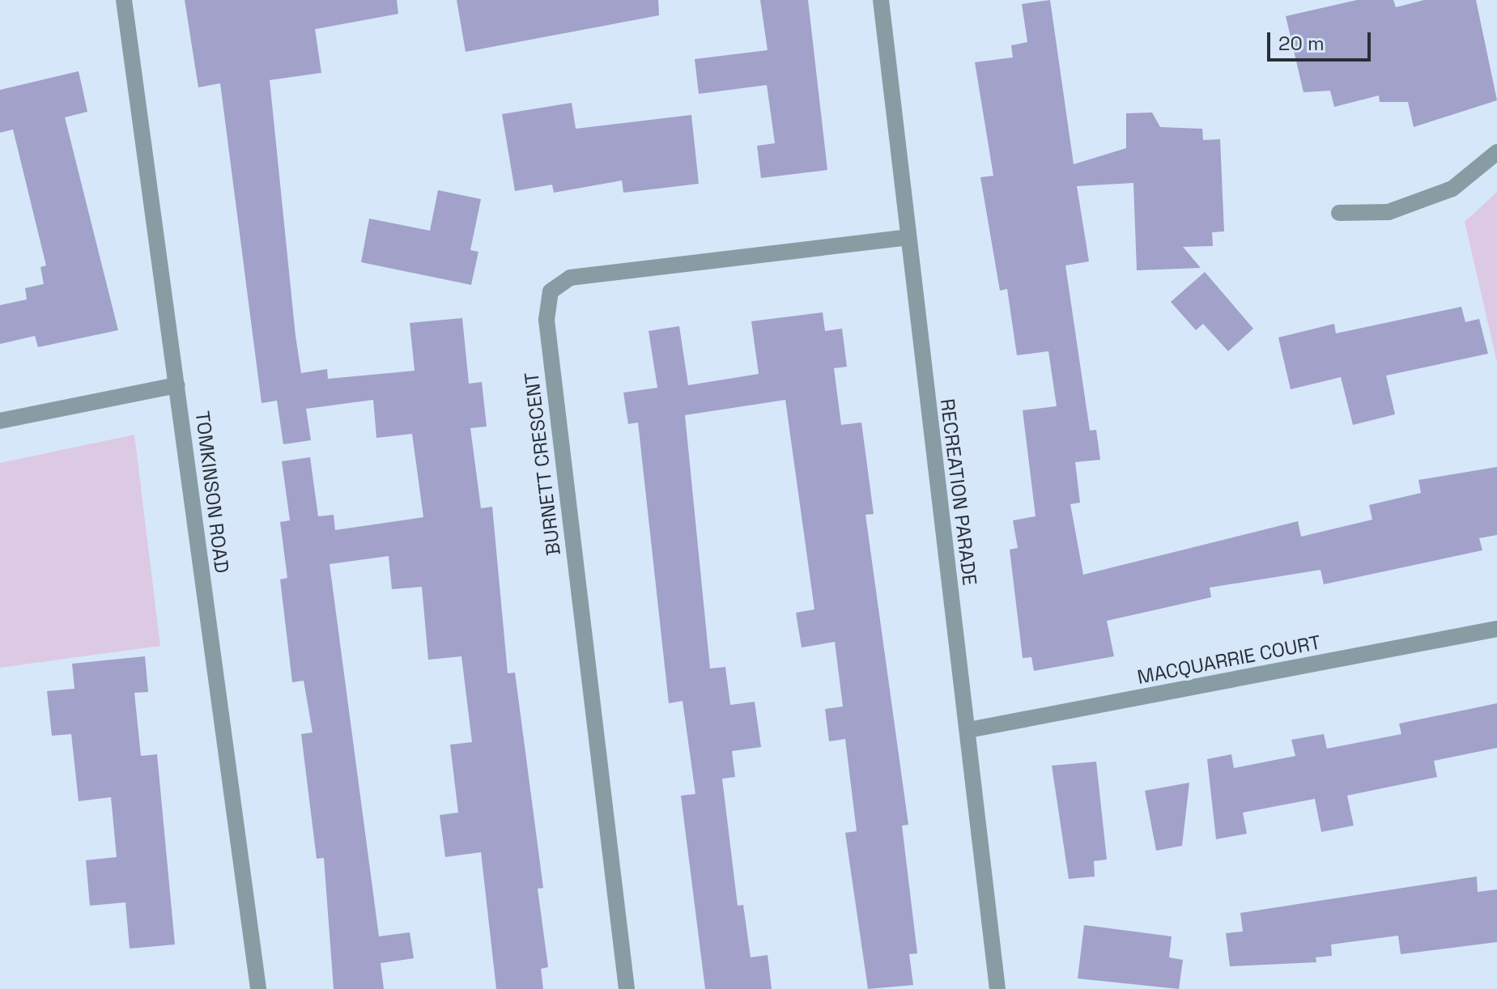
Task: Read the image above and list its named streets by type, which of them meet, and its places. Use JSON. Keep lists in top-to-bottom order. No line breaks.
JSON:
{"streets":{"street":["BURNETT CRESCENT","TOMKINSON ROAD","RECREATION PARADE","MACQUARRIE COURT"]},"crossings":[["BURNETT CRESCENT","RECREATION PARADE"],["RECREATION PARADE","MACQUARRIE COURT"]],"scale_bar":"20 m"}
